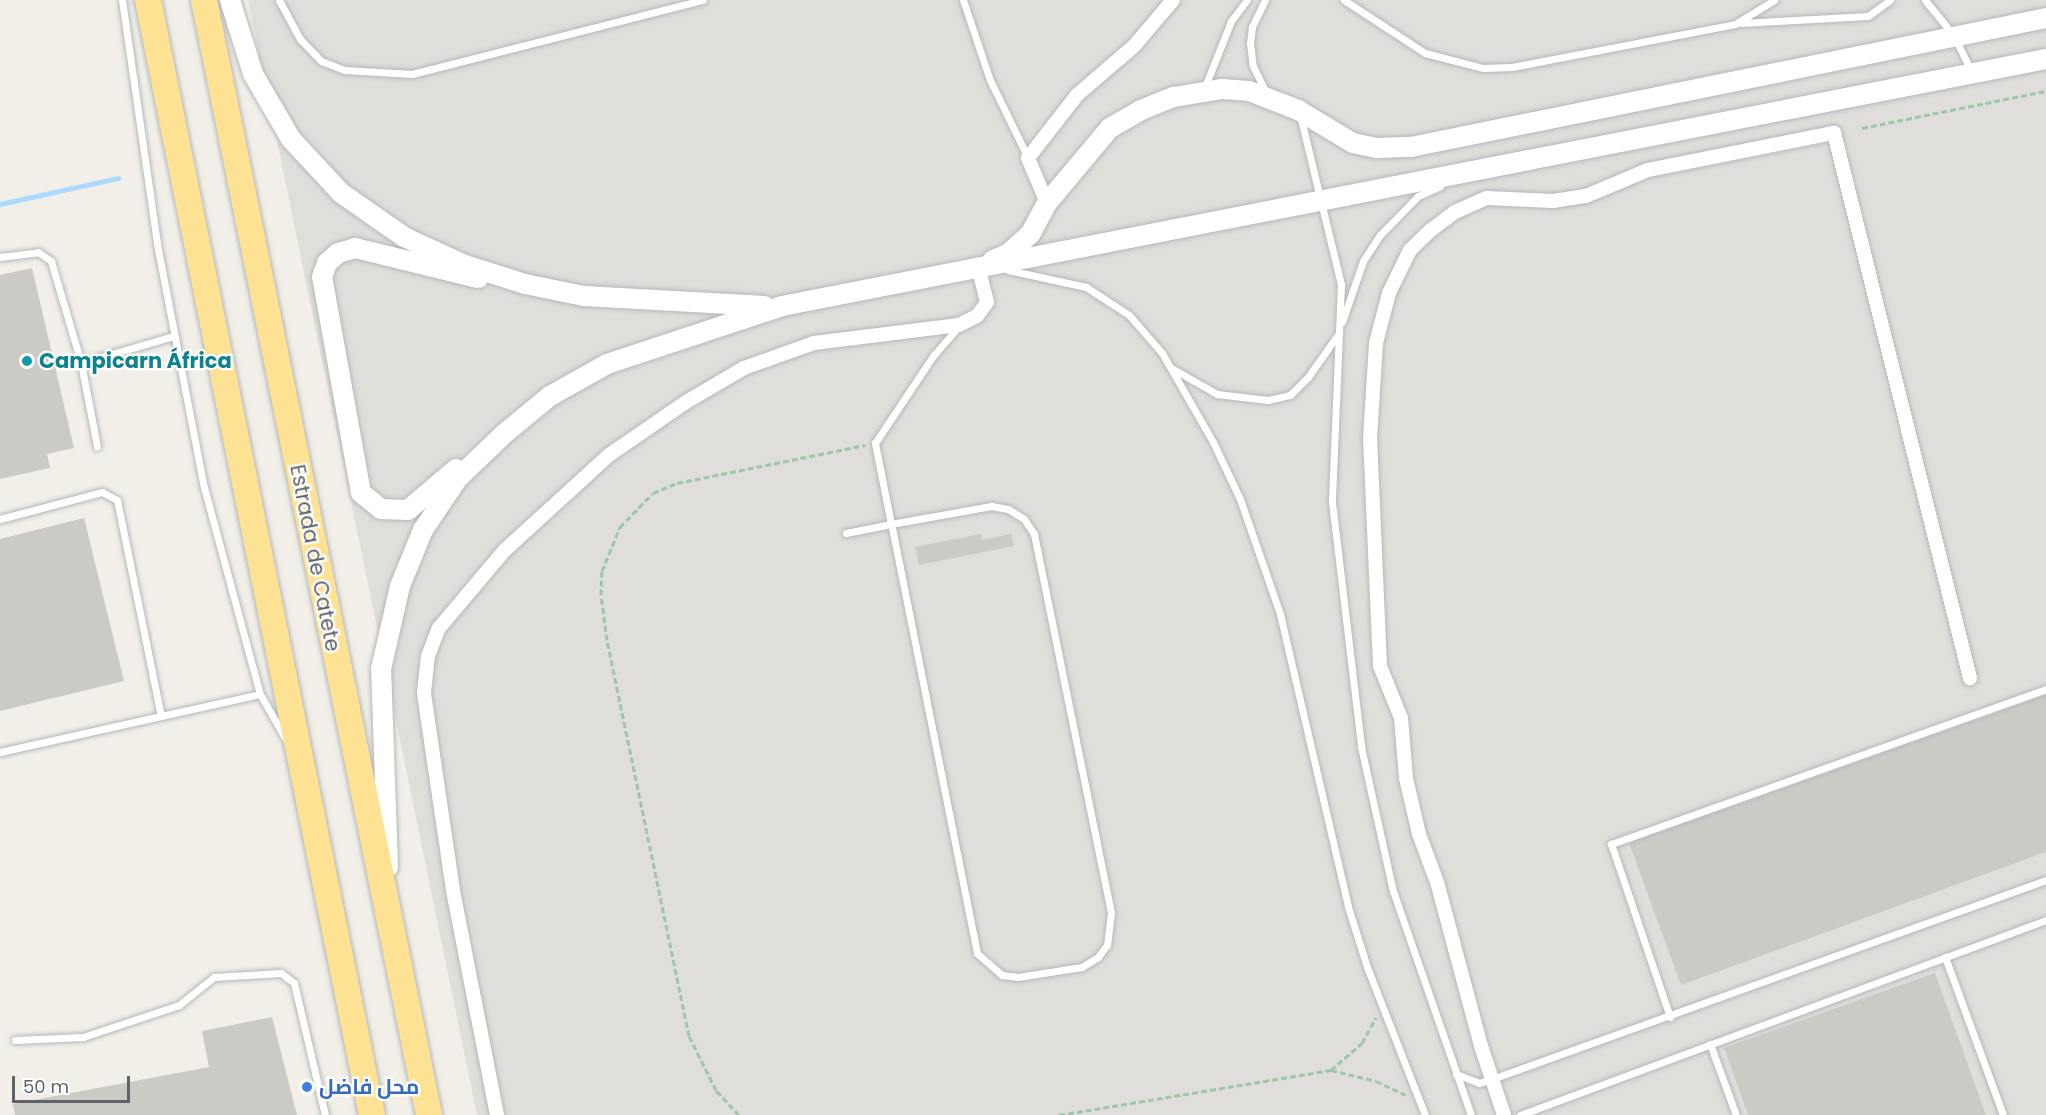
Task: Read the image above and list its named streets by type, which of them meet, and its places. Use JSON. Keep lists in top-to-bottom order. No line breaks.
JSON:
{"streets":{"highway":["Estrada de Catete"]},"places":["Campicarn África","محل فاضل"],"scale_bar":"50 m"}
